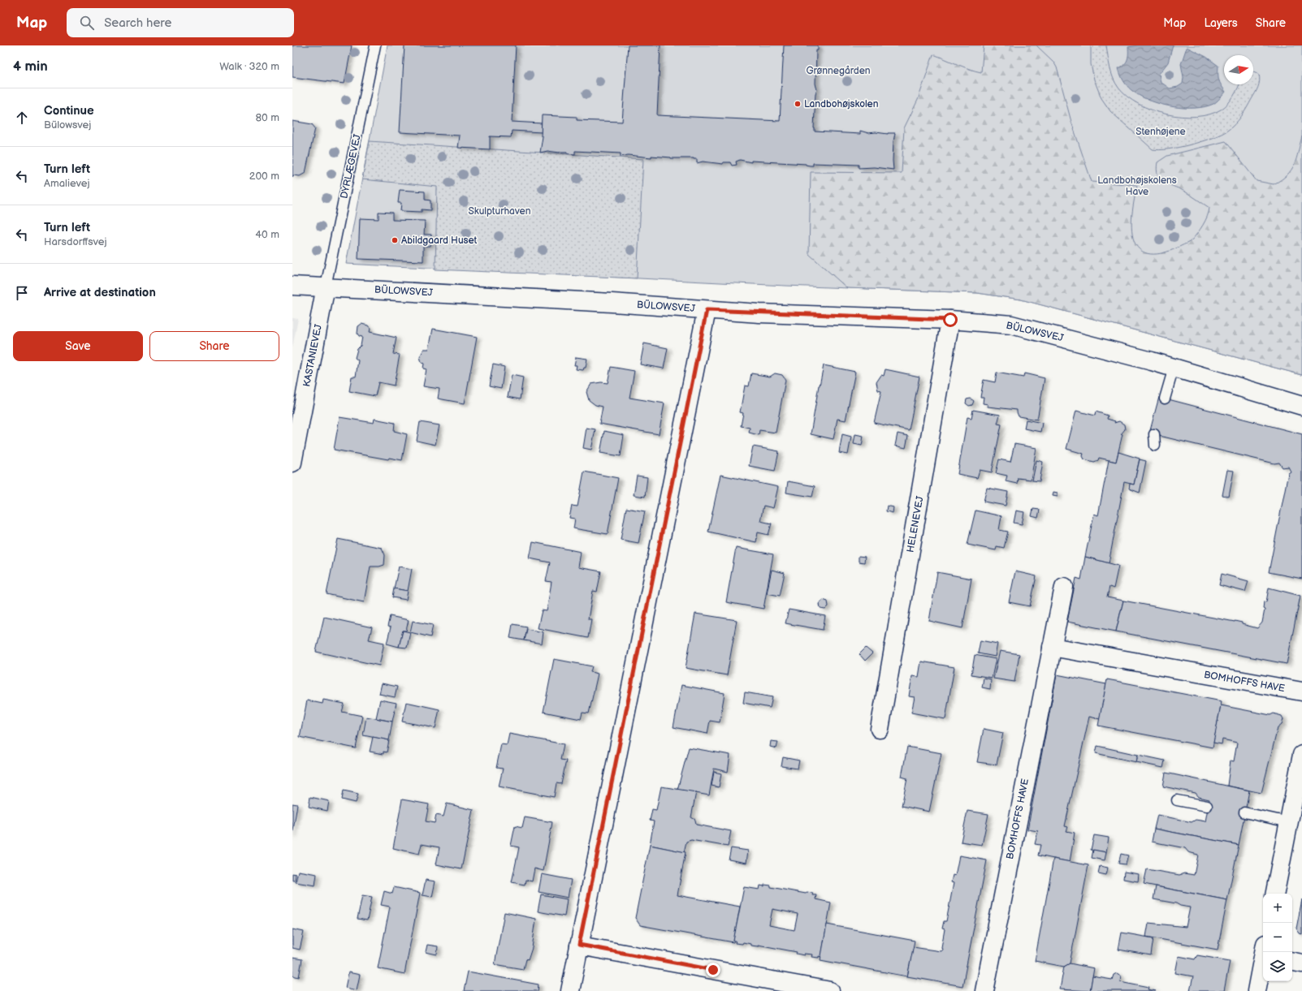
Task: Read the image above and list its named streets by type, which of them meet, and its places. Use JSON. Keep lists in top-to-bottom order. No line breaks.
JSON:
{"streets":{"street":["BÜLOWSVEJ","KASTANIEVEJ","HELENEVEJ","BOMHOFFS HAVE"],"lane":["DYRLÆGEVEJ"]},"crossings":[["DYRLÆGEVEJ","BÜLOWSVEJ"],["DYRLÆGEVEJ","KASTANIEVEJ"],["BÜLOWSVEJ","KASTANIEVEJ"],["BÜLOWSVEJ","HELENEVEJ"]],"parks":["Grønnegården","Stenhøjene","Landbohøjskolens Have","Skulpturhaven"],"places":["Landbohøjskolen","Abildgaard Huset"],"north":"right","page":{"header":"Map","search":"Search here","nav":["Map","Layers","Share"],"heading":["4 min","Walk · 320 m"],"list":[["Continue","Bülowsvej","80 m"],["Turn left","Amalievej","200 m"],["Turn left","Harsdorffsvej","40 m"],"Arrive at destination"],"buttons":["Save","Share"],"map_buttons":["+","−"]}}
